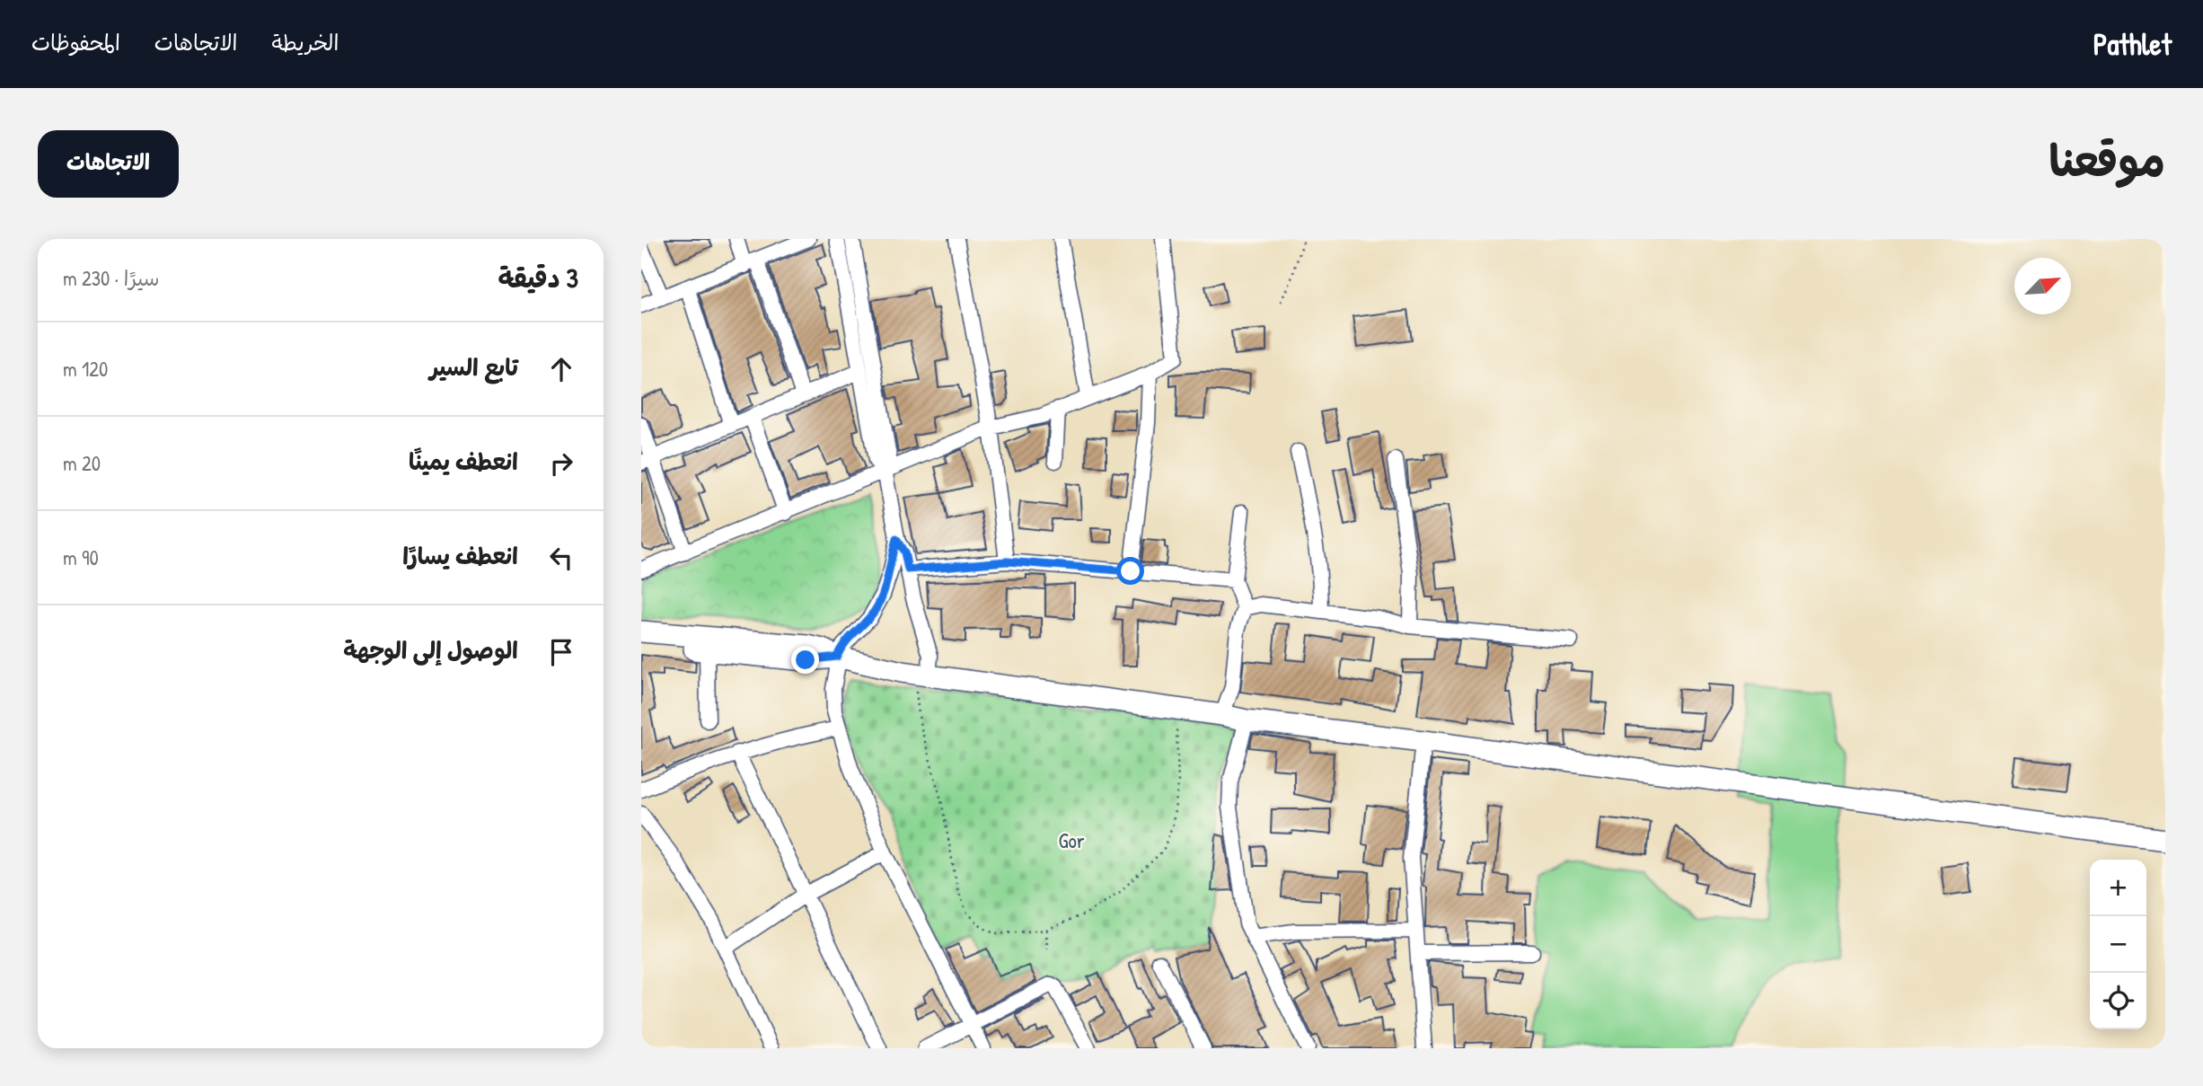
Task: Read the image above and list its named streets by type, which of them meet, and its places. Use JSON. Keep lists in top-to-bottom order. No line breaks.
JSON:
{"parks":["Gor"],"north":"top right","page":{"header":"Pathlet","nav":["الخريطة","الاتجاهات","المحفوظات"],"title":"موقعنا","buttons":"الاتجاهات","heading":["3 دقيقة","سيرًا · 230 m"],"list":[["تابع السير","120 m"],["انعطف يمينًا","20 m"],["انعطف يسارًا","90 m"],"الوصول إلى الوجهة"],"map_buttons":["+","−"]}}
